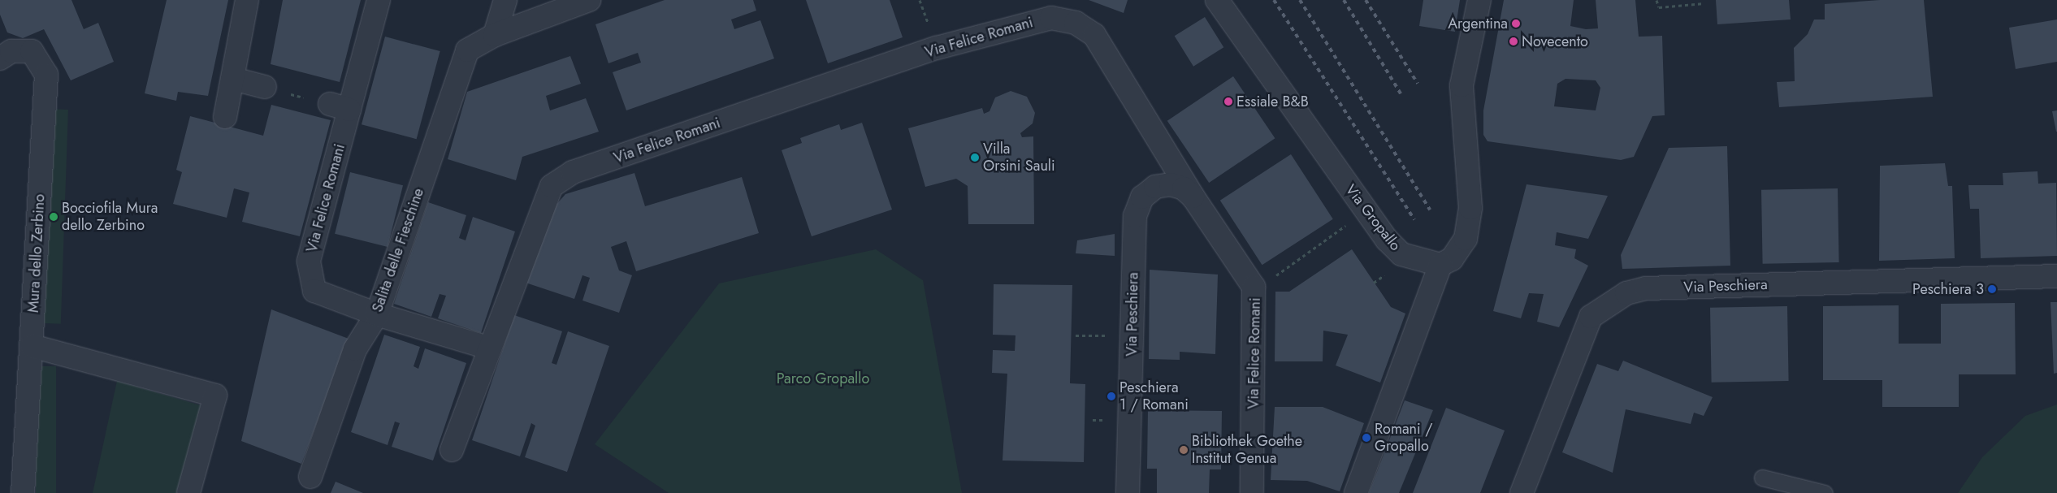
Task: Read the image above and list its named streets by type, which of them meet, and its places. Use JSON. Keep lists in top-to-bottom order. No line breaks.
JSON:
{"streets":{"street":["Via Felice Romani","Via Gropallo","Salita delle Fieschine","Mura dello Zerbino","Via Peschiera"]},"crossings":[["Via Felice Romani","Salita delle Fieschine"],["Via Felice Romani","Via Peschiera"]],"parks":["Parco Gropallo"],"places":["Argentina","Novecento","Essiale B&B","Villa Orsini Sauli","Bocciofila Mura dello Zerbino","Peschiera 3","Peschiera 1 / Romani","Romani / Gropallo","Bibliothek Goethe Institut Genua"]}
